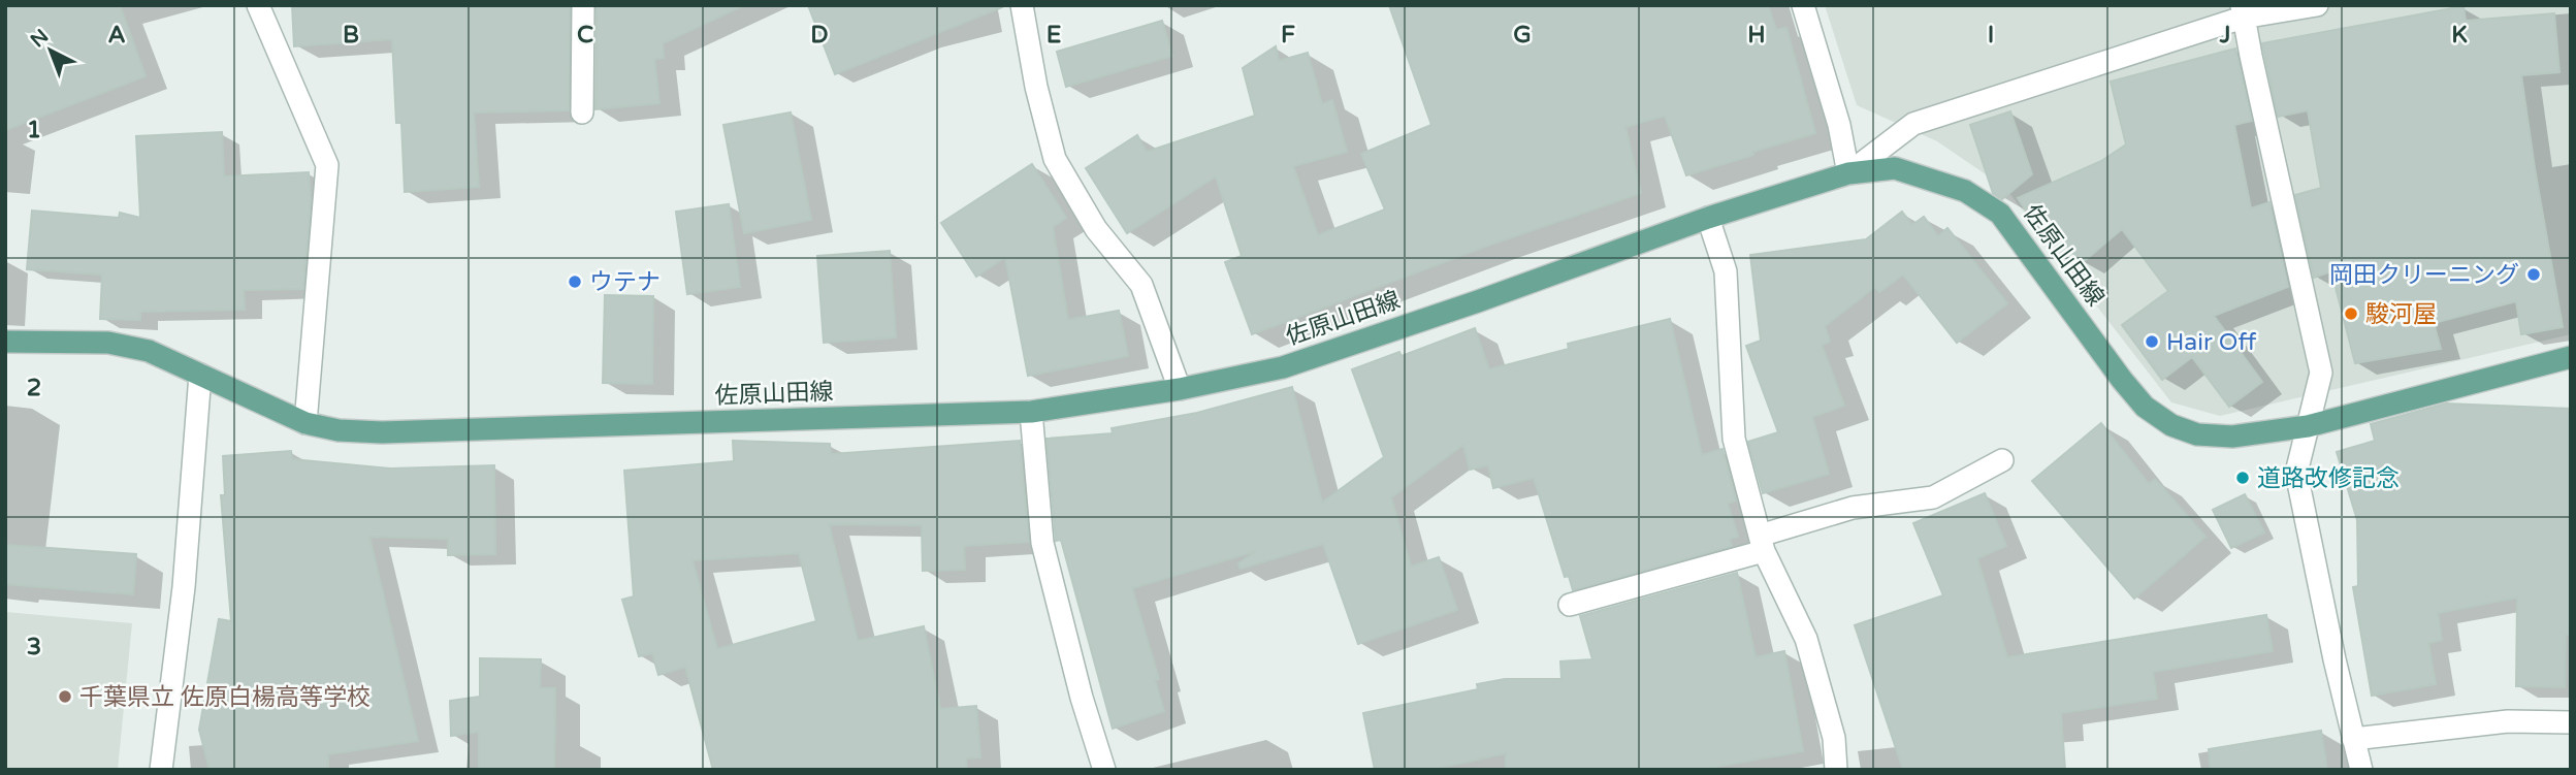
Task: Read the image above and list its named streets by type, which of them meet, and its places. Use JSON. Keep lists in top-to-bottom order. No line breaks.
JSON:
{"streets":{"main road":["佐原山田線"]},"places":["岡田クリーニング","ウテナ","駿河屋","Hair Off","道路改修記念","千葉県立 佐原白楊高等学校"],"north":"top left","grid":{"columns":["A","B","C","D","E","F","G","H","I","J","K"],"rows":["1","2","3"]}}
